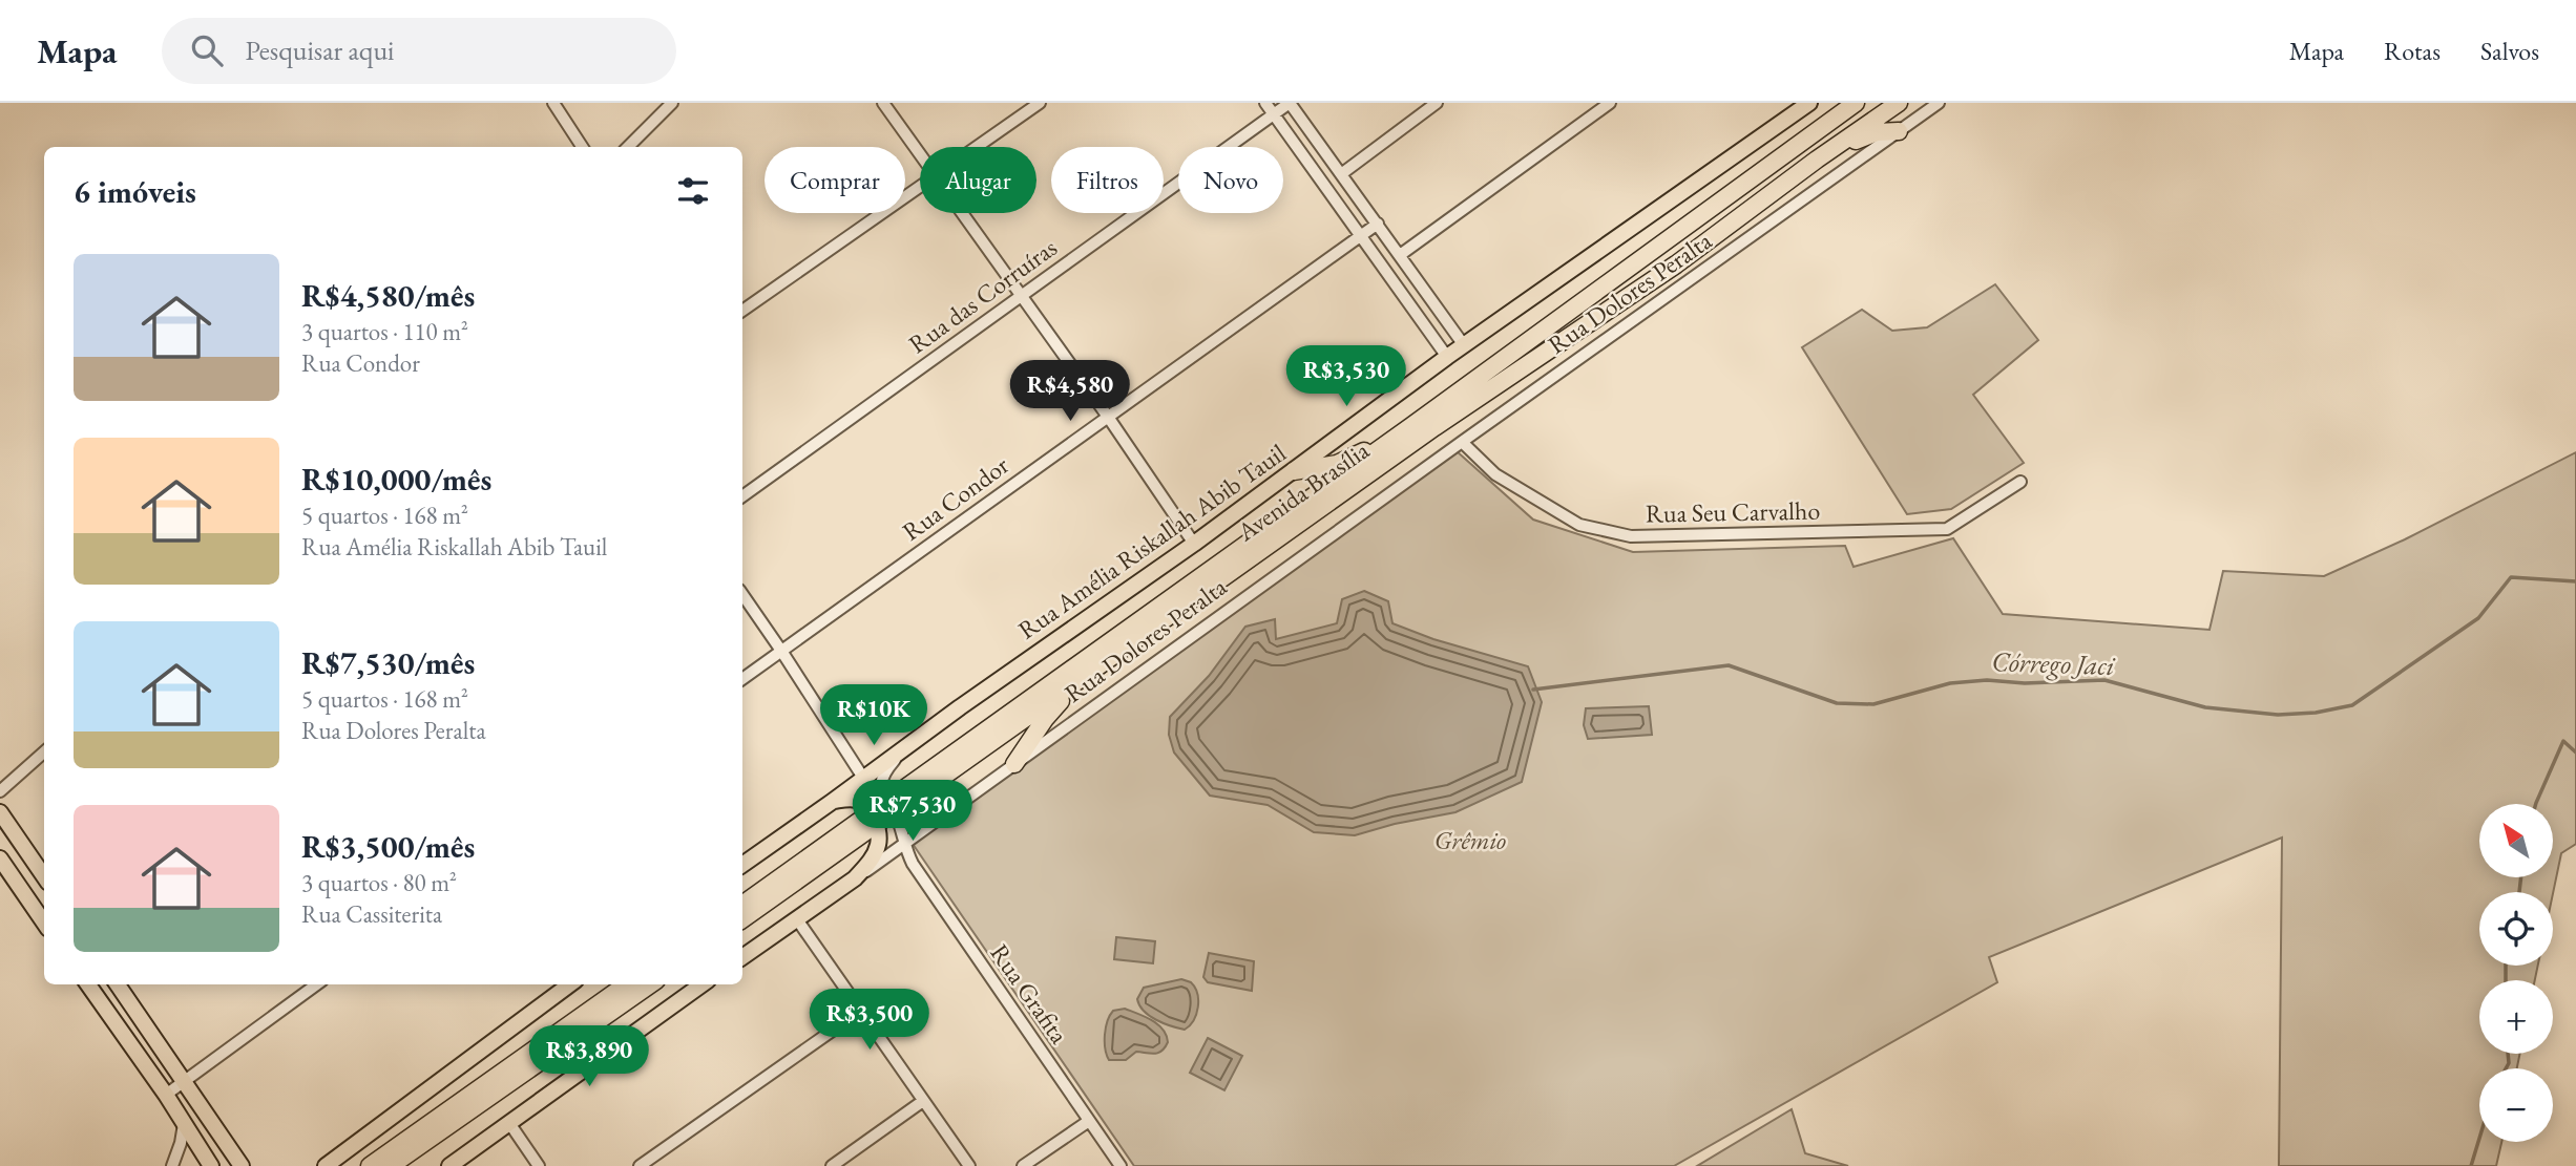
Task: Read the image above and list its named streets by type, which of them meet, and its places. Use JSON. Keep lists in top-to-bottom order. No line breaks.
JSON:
{"streets":{"highway":["Avenida Brasília"],"main road":["Rua Dolores Peralta","Rua Amélia Riskallah Abib Tauil"],"street":["Rua das Corruíras","Rua Condor","Rua Seu Carvalho","Rua Grafita"]},"crossings":[["Rua Dolores Peralta","Rua Seu Carvalho"],["Rua Dolores Peralta","Rua Grafita"],["Avenida Brasília","Rua Grafita"]],"water":["Córrego Jaci"],"parks":["Grêmio"],"north":"top left","page":{"header":"Mapa","search":"Pesquisar aqui","nav":["Mapa","Rotas","Salvos"],"chip":["Comprar","Alugar","Filtros","Novo"],"heading":"6 imóveis","list":[{"name":"R$4,580/mês","note":"3 quartos · 110 m² · Rua Condor"},{"name":"R$10,000/mês","note":"5 quartos · 168 m² · Rua Amélia Riskallah Abib Tauil"},{"name":"R$7,530/mês","note":"5 quartos · 168 m² · Rua Dolores Peralta"},{"name":"R$3,500/mês","note":"3 quartos · 80 m² · Rua Cassiterita"}],"price":["R$3,530","R$4,580","R$10K","R$7,530","R$3,500","R$3,890"],"map_buttons":["+","−"]}}
